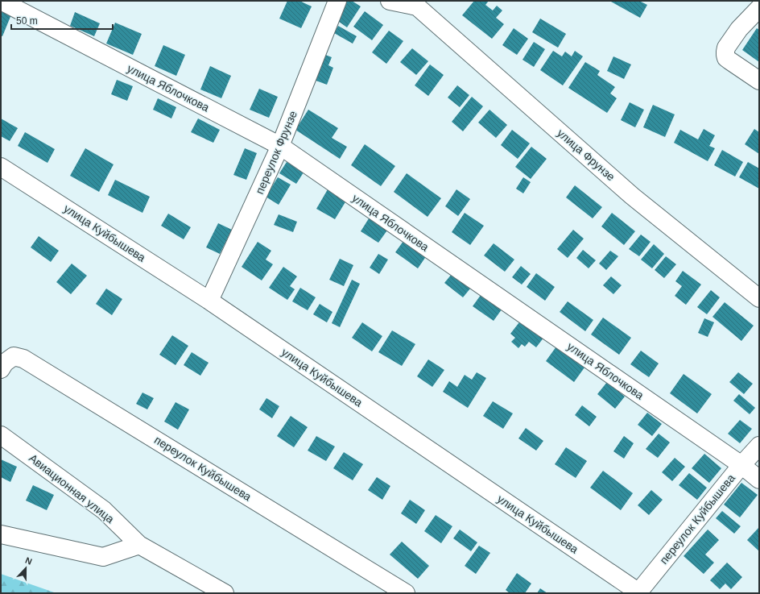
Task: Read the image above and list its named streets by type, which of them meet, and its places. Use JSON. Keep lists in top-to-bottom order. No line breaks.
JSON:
{"streets":{"street":["улица Яблочкова","переулок Фрунзе","улица Фрунзе","улица Куйбышева","переулок Куйбышева","Авиационная улица"]},"crossings":[["улица Яблочкова","переулок Фрунзе"],["улица Яблочкова","переулок Куйбышева"],["переулок Фрунзе","улица Куйбышева"],["улица Куйбышева","переулок Куйбышева"]],"scale_bar":"50 m","north":"top"}
